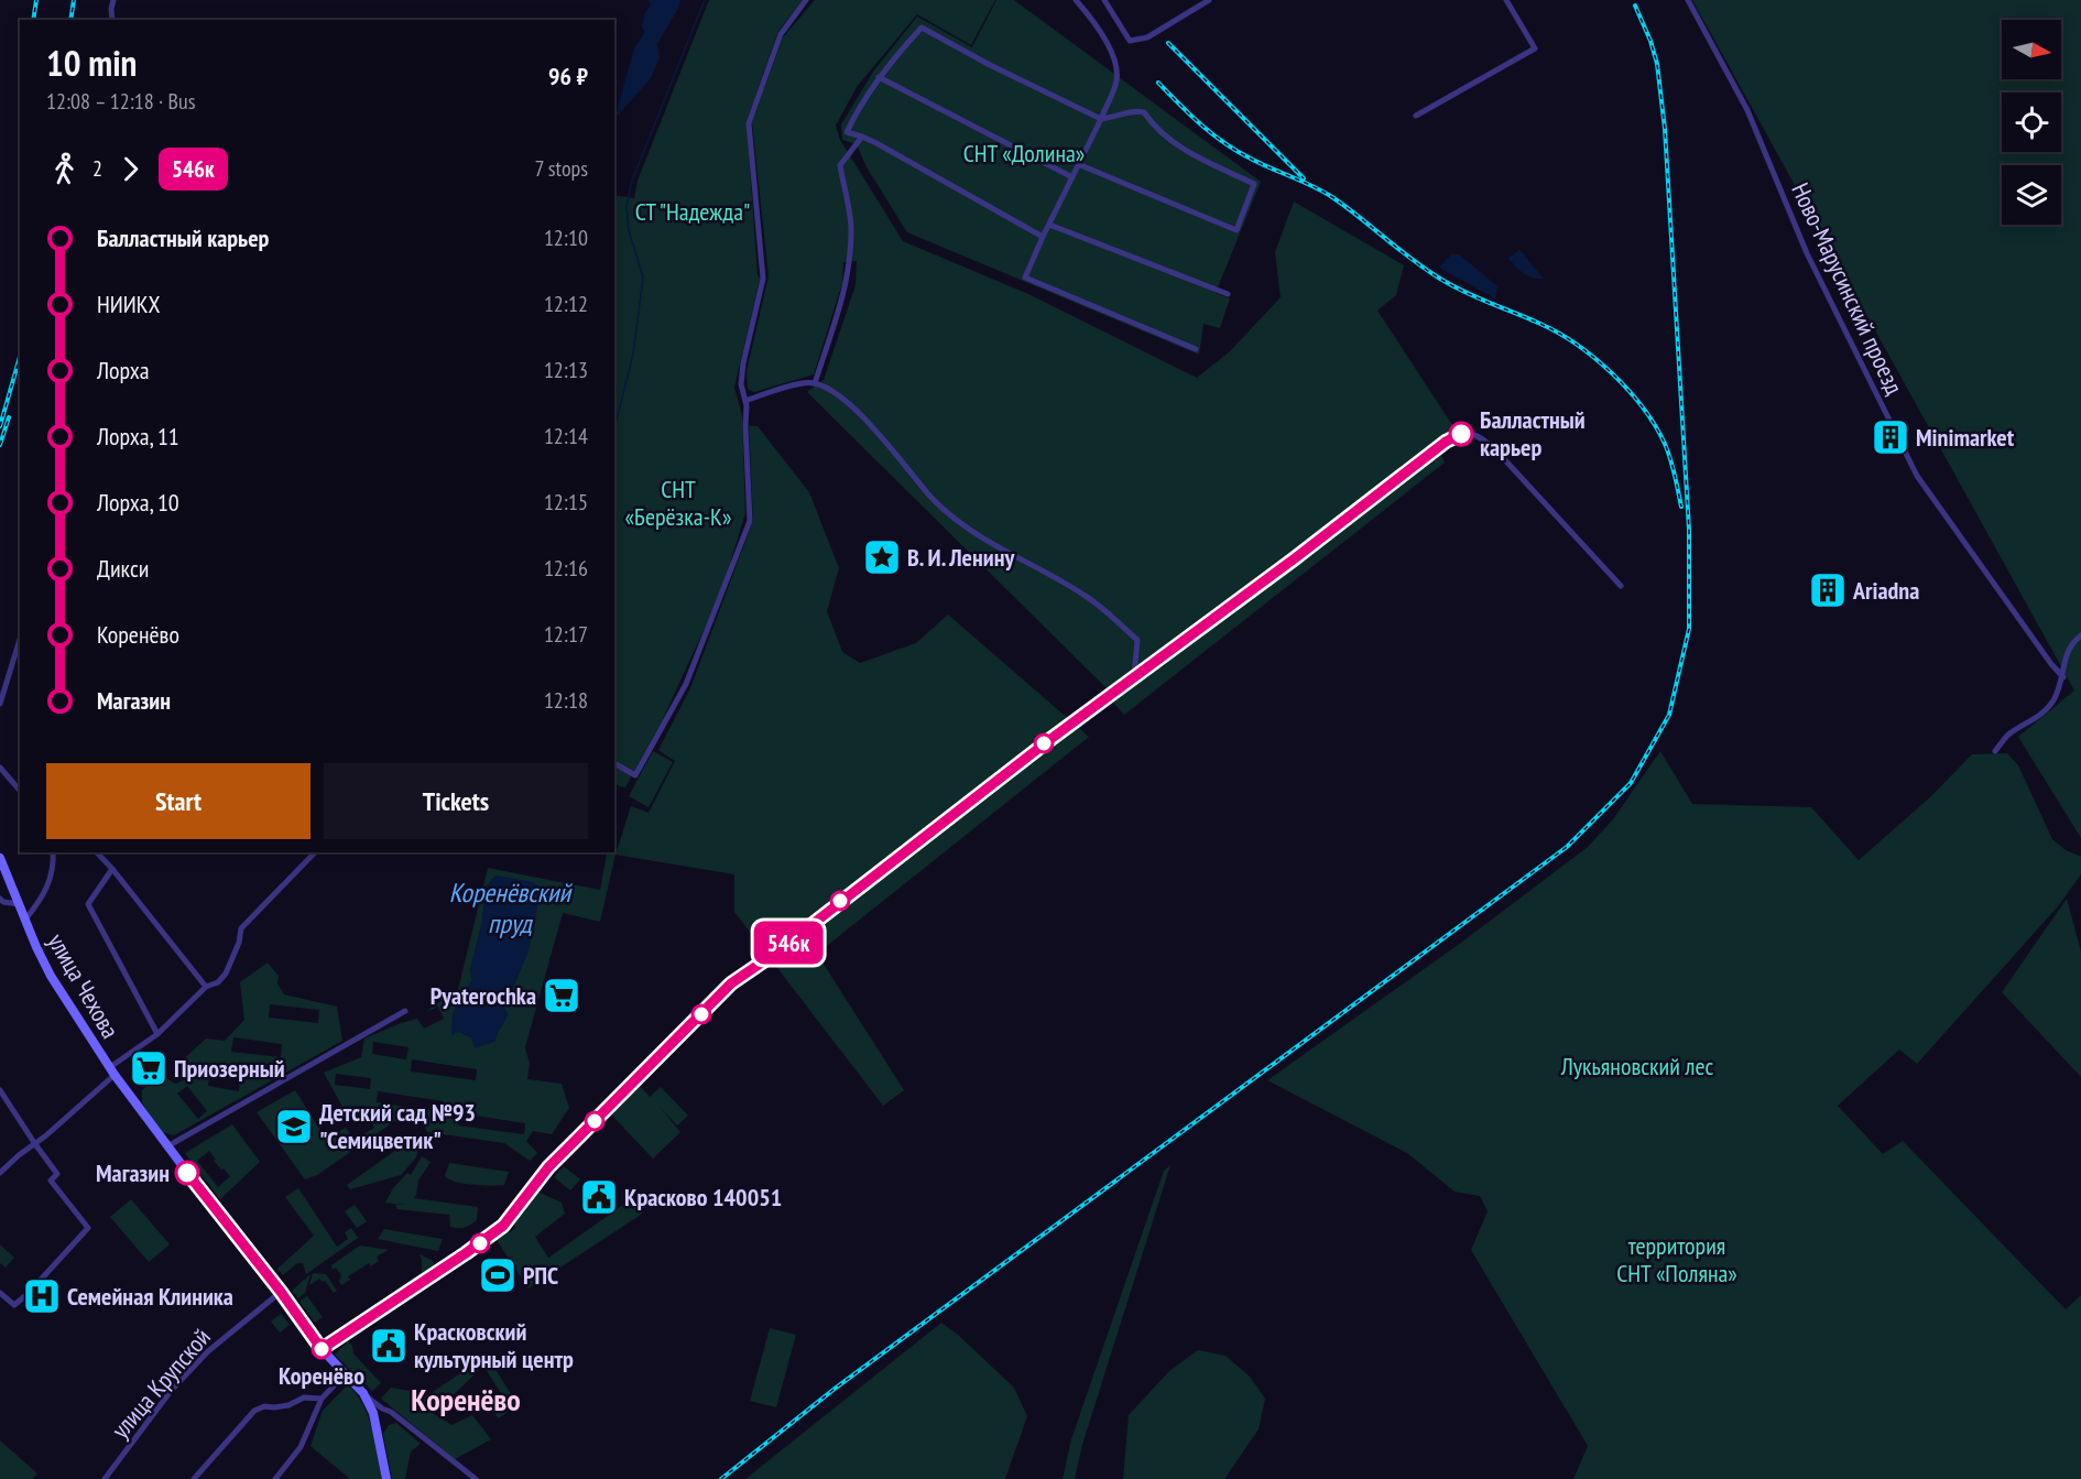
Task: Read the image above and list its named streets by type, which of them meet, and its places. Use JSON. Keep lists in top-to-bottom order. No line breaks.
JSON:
{"streets":{"main road":["улица Чехова"],"street":["Ново-Марусинский проезд","улица Крупской"]},"crossings":[["улица Чехова","улица Крупской"]],"districts":["Коренёво"],"water":["Коренёвский пруд"],"parks":["СНТ «Долина»","СТ \"Надежда\"","СНТ «Берёзка-К»","Лукьяновский лес","территория СНТ «Поляна»"],"places":{"other":["Балластный карьер","Магазин","Коренёво"],"building":["Minimarket","Ariadna"],"place":["В. И. Ленину"],"supermarket":["Pyaterochka","Приозерный"],"school or university":["Детский сад №93 \"Семицветик\""],"public building":["Красково 140051","Красковский культурный центр"],"sports":["РПС"],"hospital":["Семейная Клиника"]},"lines":["bus line 546к"],"north":"right","page":{"on_map":"546к","heading":["10 min","12:08 – 12:18 · Bus","96 ₽"],"legs":["2","546к","7 stops"],"list":[{"name":"Балластный карьер","value":"12:10"},{"name":"НИИКХ","value":"12:12"},{"name":"Лорха","value":"12:13"},{"name":"Лорха, 11","value":"12:14"},{"name":"Лорха, 10","value":"12:15"},{"name":"Дикси","value":"12:16"},{"name":"Коренёво","value":"12:17"},{"name":"Магазин","value":"12:18"}],"buttons":["Start","Tickets"]}}
